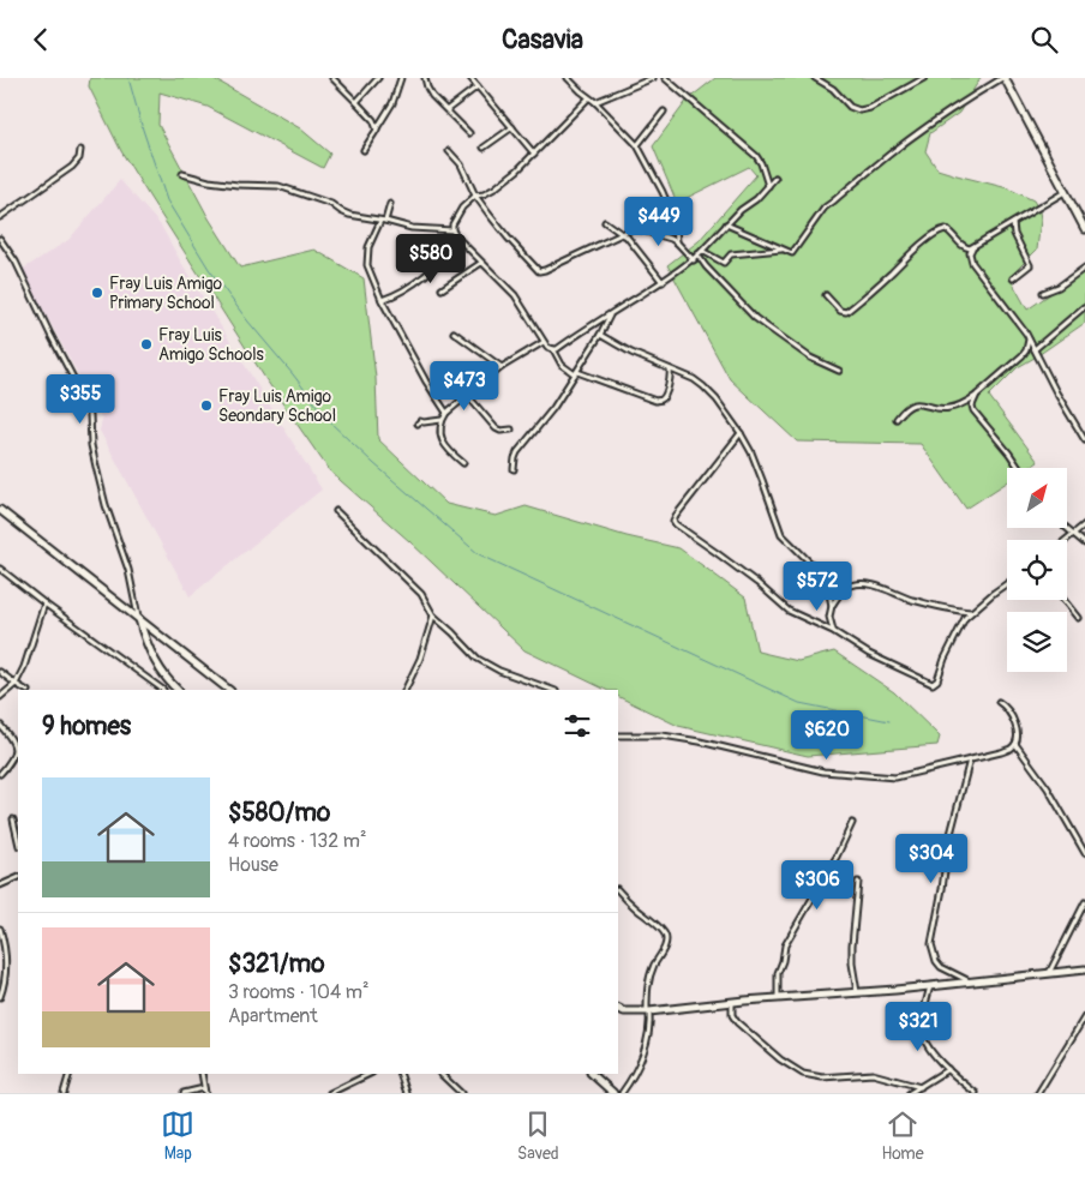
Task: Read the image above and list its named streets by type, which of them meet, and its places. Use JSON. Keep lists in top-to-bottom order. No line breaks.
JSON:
{"places":["Fray Luis Amigo Primary School","Fray Luis Amigo Schools","Fray Luis Amigo Seondary School"],"north":"top right","page":{"header":"Casavia","price":["$449","$580","$473","$355","$572","$620","$304","$306","$321"],"heading":"9 homes","list":[{"name":"$580/mo","note":"4 rooms · 132 m² · House"},{"name":"$321/mo","note":"3 rooms · 104 m² · Apartment"}],"tabs":["Map","Saved","Home"]}}
